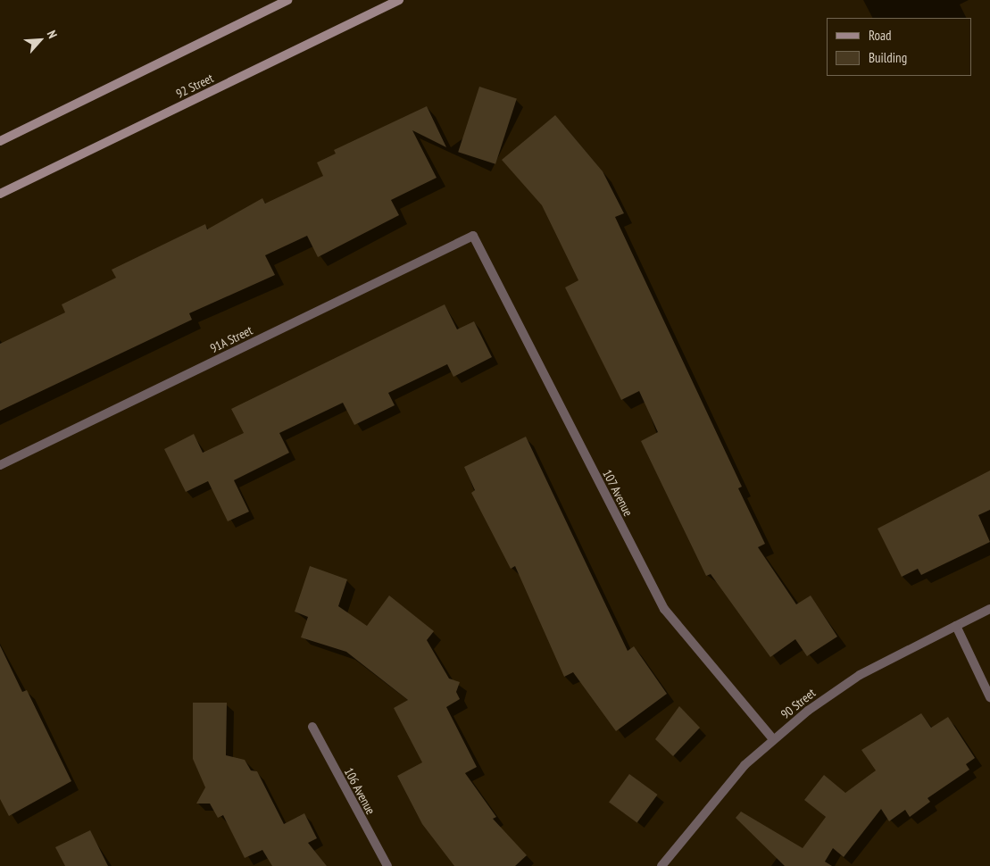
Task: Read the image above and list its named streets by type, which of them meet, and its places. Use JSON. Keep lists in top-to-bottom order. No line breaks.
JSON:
{"streets":{"main road":["92 Street"],"street":["91A Street","107 Avenue","90 Street","106 Avenue"]},"crossings":[["91A Street","107 Avenue"],["107 Avenue","90 Street"]],"legend":["Road","Building"],"north":"top right"}
